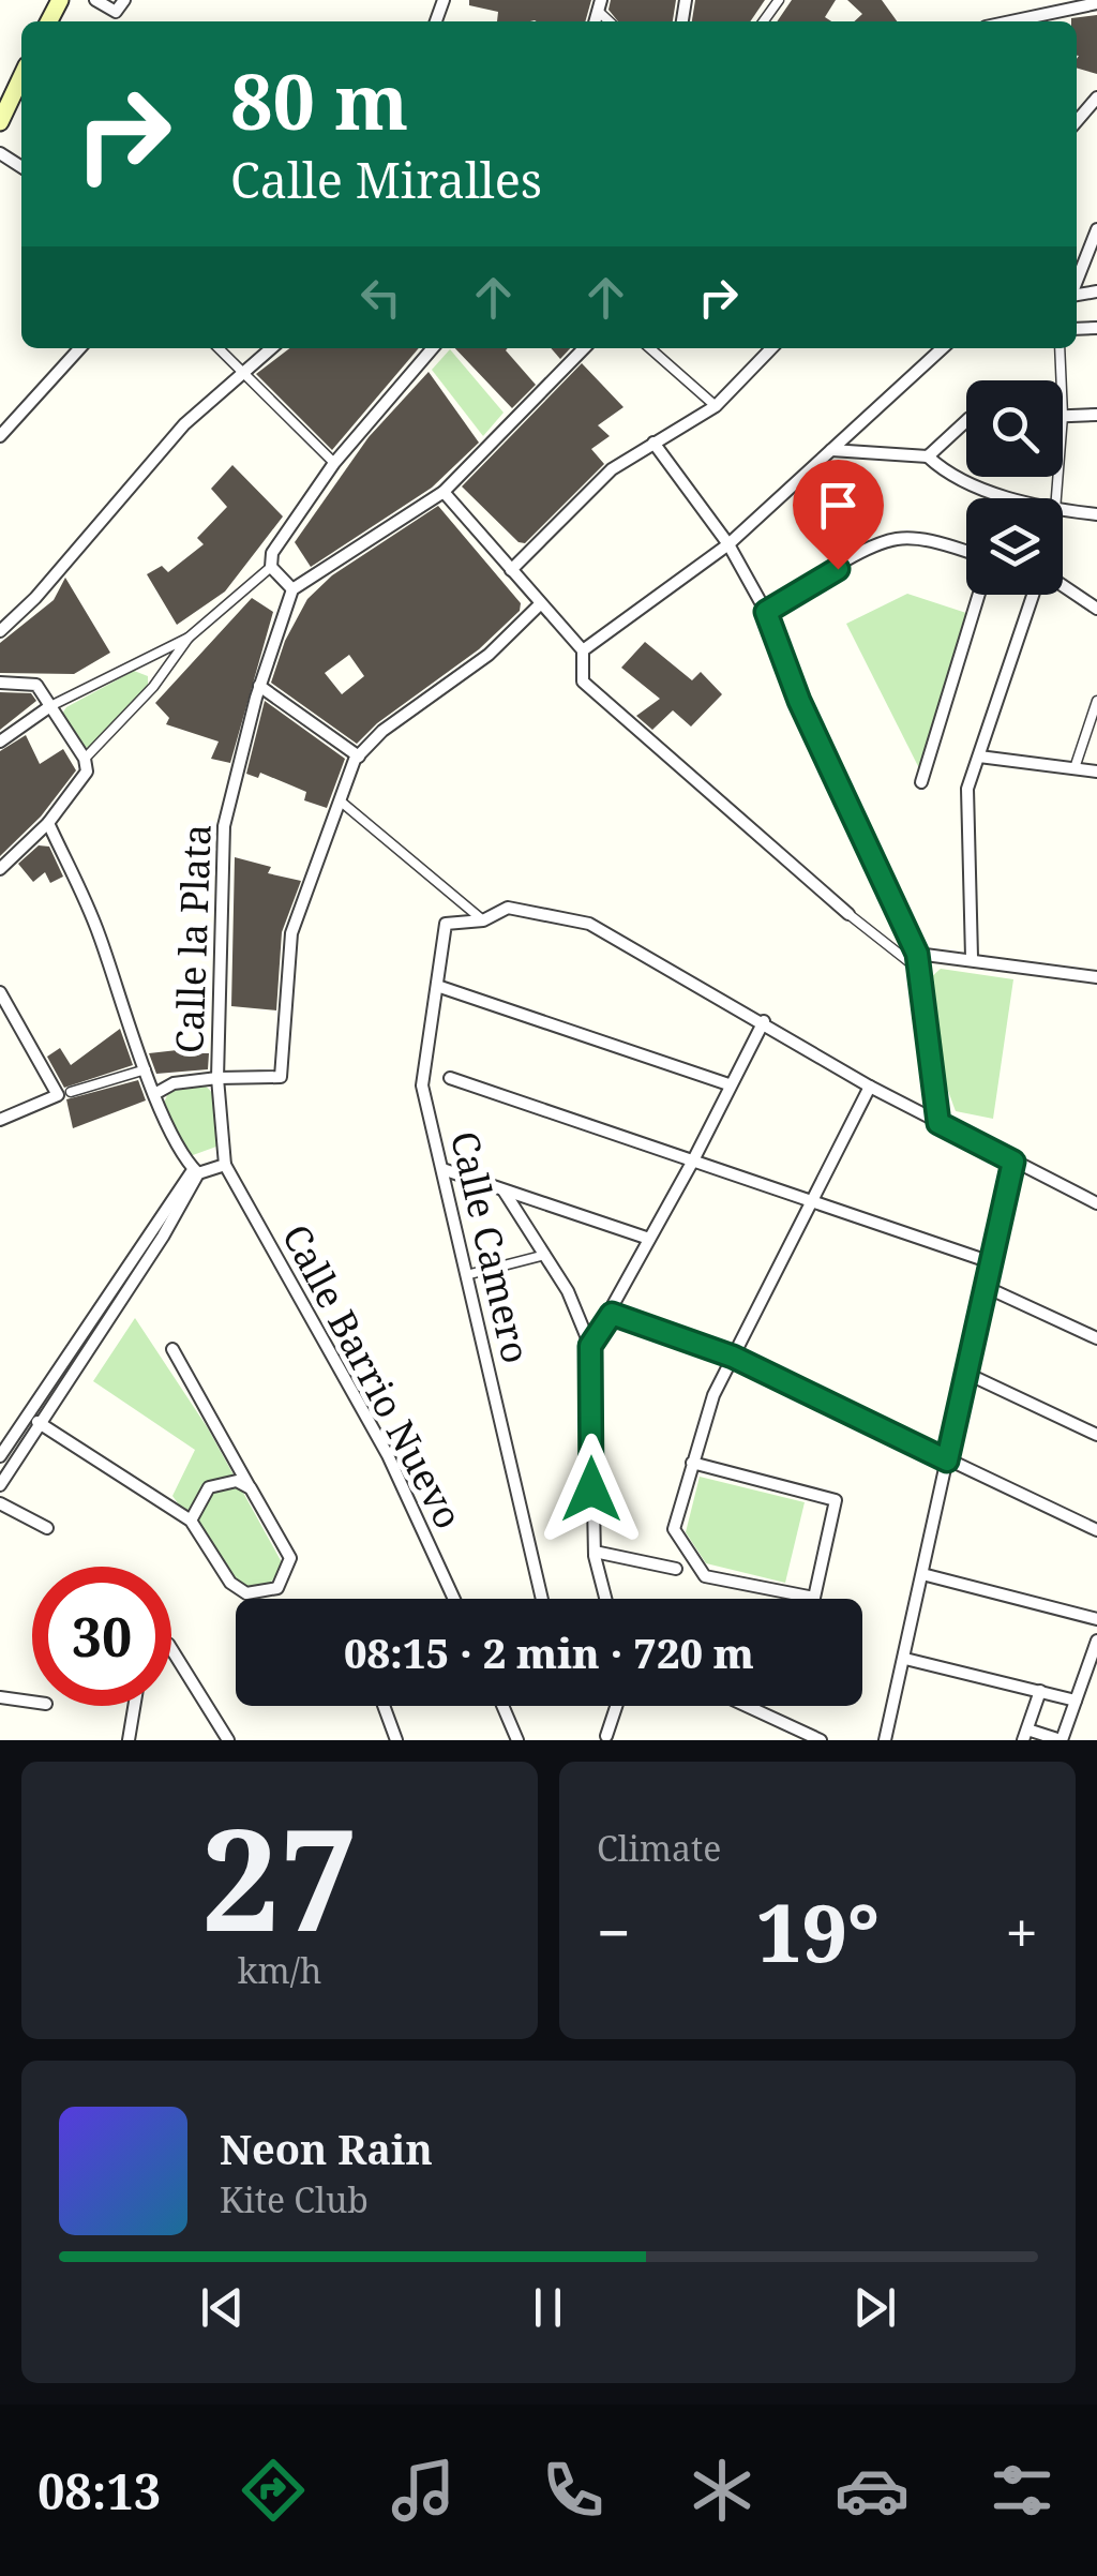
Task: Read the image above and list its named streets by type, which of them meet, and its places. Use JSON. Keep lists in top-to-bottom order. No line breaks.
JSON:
{"streets":{"street":["Calle la Plata","Calle Camero","Calle Barrio Nuevo"]},"crossings":[["Calle la Plata","Calle Barrio Nuevo"]],"page":{"turn":["80 m","Calle Miralles"],"limit":"30","trip":"08:15 · 2 min · 720 m","tile":[["27","km/h"],"Climate"],"heat":["−","19°","+"],"song":["Neon Rain","Kite Club"],"tabs":"08:13"}}
